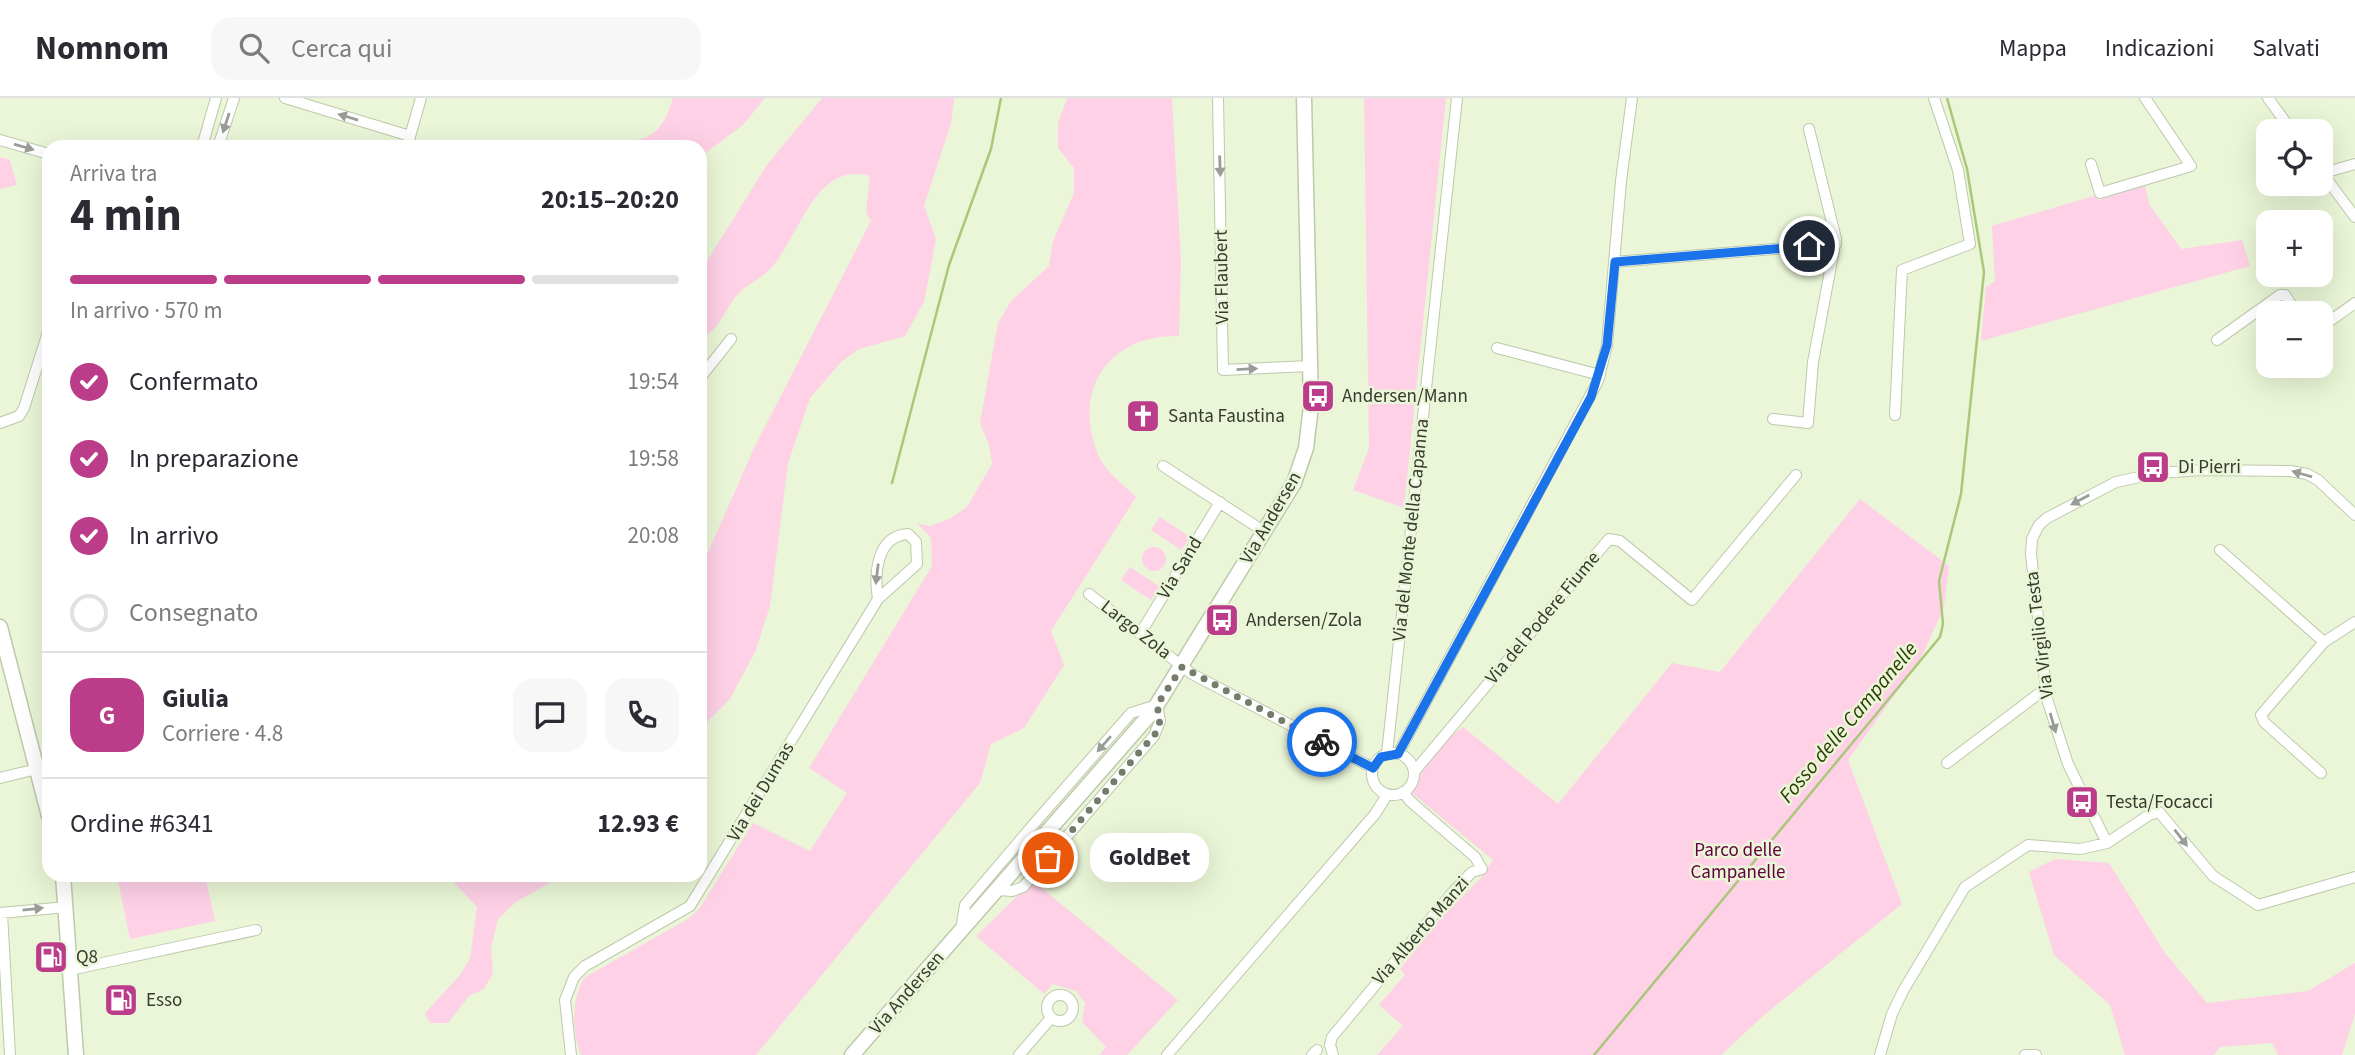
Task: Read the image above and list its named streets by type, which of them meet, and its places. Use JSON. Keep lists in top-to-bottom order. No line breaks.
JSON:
{"streets":{"street":["Via Flaubert","Via Andersen","Via del Monte della Capanna","Via Sand","Via del Podere Fiume","Largo Zola","Via Virgilio Testa","Via dei Dumas","Via Alberto Manzi"]},"crossings":[["Via Flaubert","Via Andersen"],["Via Andersen","Largo Zola"],["Via del Monte della Capanna","Via del Podere Fiume"],["Via del Monte della Capanna","Largo Zola"],["Via del Monte della Capanna","Via Alberto Manzi"],["Via Sand","Largo Zola"],["Via del Podere Fiume","Largo Zola"],["Via del Podere Fiume","Via Alberto Manzi"],["Largo Zola","Via Alberto Manzi"]],"water":["Fosso delle Campanelle"],"parks":["Parco delle Campanelle"],"places":{"bus stop":["Andersen/Mann","Di Pierri","Andersen/Zola","Testa/Focacci"],"church":["Santa Faustina"],"other":["GoldBet"],"fuel station":["Q8","Esso"]},"page":{"header":"Nomnom","search":"Cerca qui","nav":["Mappa","Indicazioni","Salvati"],"map_buttons":["+","−"],"heading":["4 min","Arriva tra","20:15–20:20"],"panel":["Giulia","Corriere · 4.8","Ordine #6341","12.93 €"],"bar":"In arrivo · 570 m","list":[["Confermato","19:54"],["In preparazione","19:58"],["In arrivo","20:08"],"Consegnato"],"round":"G","bubble":"GoldBet"}}
